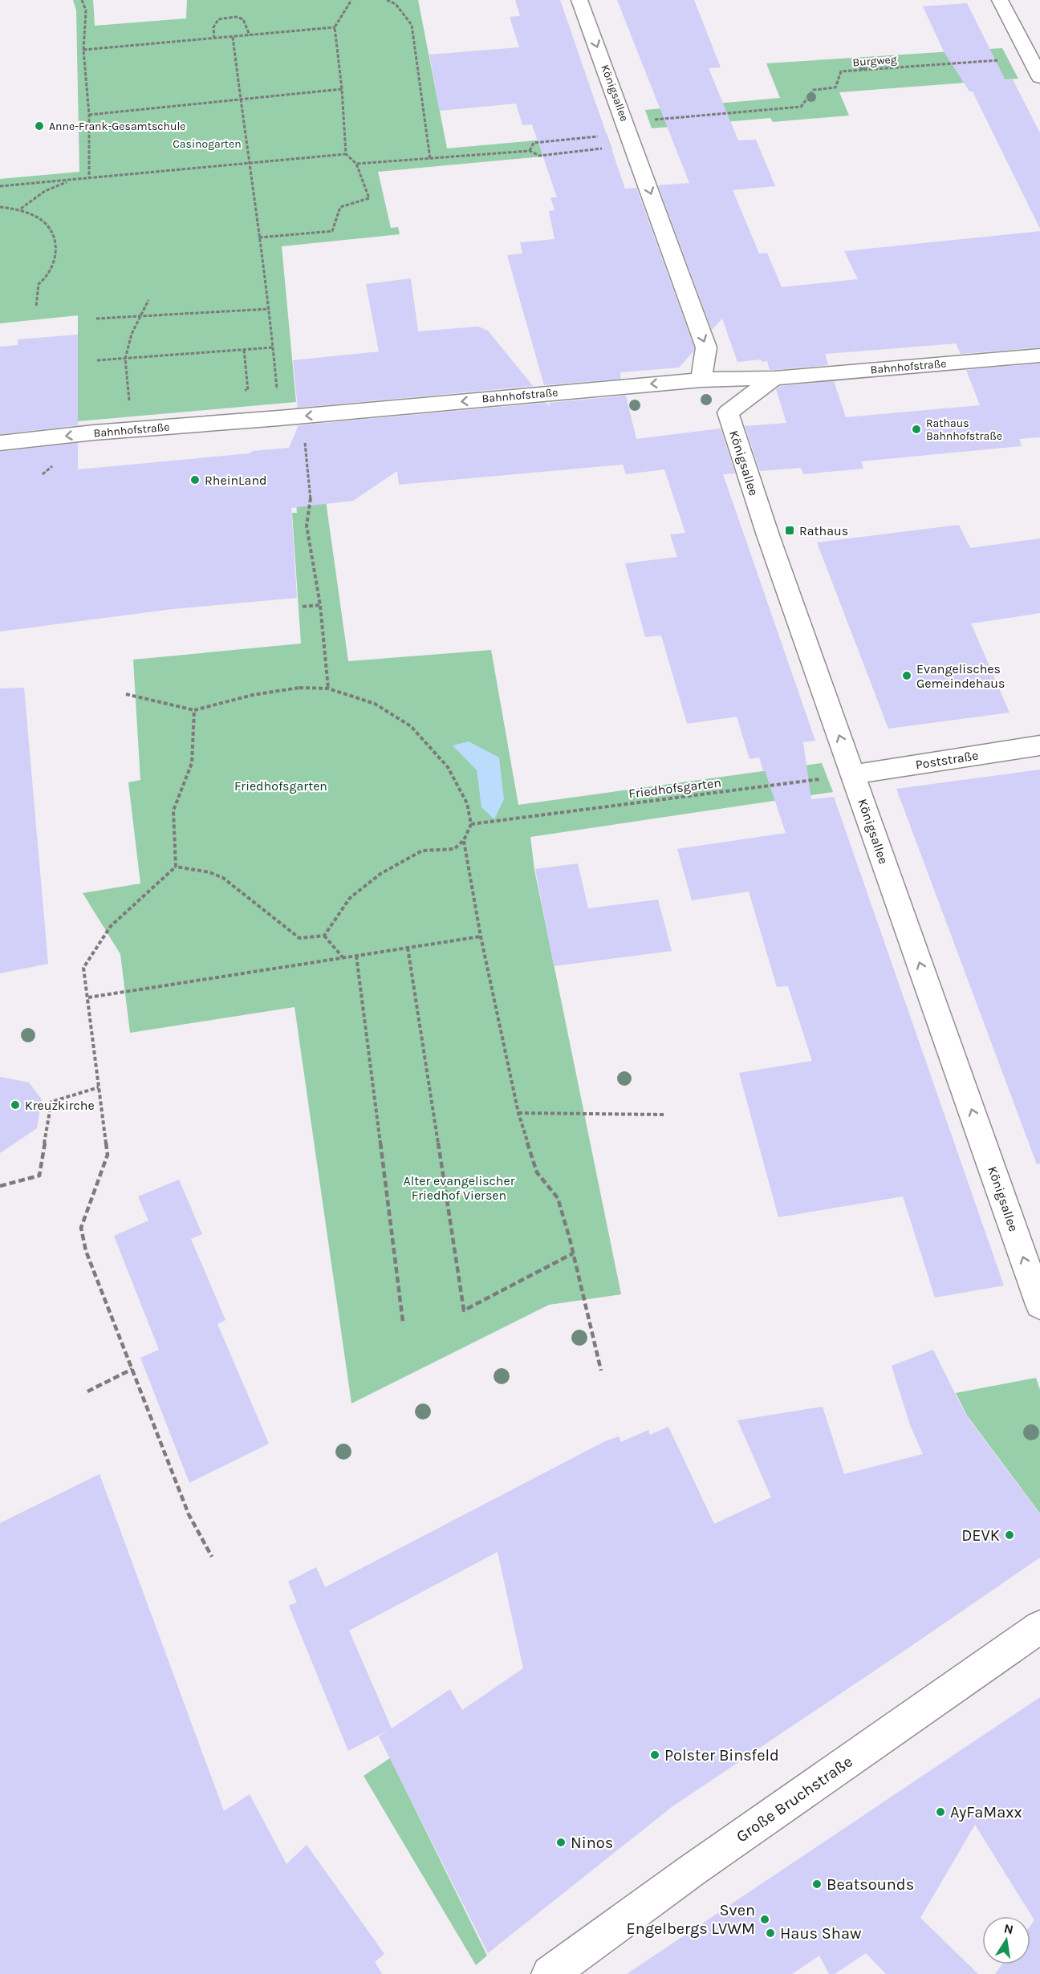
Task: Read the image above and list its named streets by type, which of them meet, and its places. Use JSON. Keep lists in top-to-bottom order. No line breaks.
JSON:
{"streets":{"street":["Königsallee","Bahnhofstraße","Poststraße","Große Bruchstraße"],"path":["Burgweg","Friedhofsgarten"]},"crossings":[["Burgweg","Königsallee"],["Königsallee","Bahnhofstraße"],["Königsallee","Poststraße"],["Königsallee","Friedhofsgarten"],["Poststraße","Friedhofsgarten"]],"one_way":["Bahnhofstraße"],"parks":["Casinogarten","Friedhofsgarten","Alter evangelischer Friedhof Viersen"],"places":{"other":["Anne-Frank-Gesamtschule","Rathaus Bahnhofstraße","RheinLand","Evangelisches Gemeindehaus","Kreuzkirche","DEVK","Polster Binsfeld","AyFaMaxx","Ninos","Beatsounds","Sven Engelbergs LVWM","Haus Shaw"],"transit":["Rathaus"]},"north":"top"}
